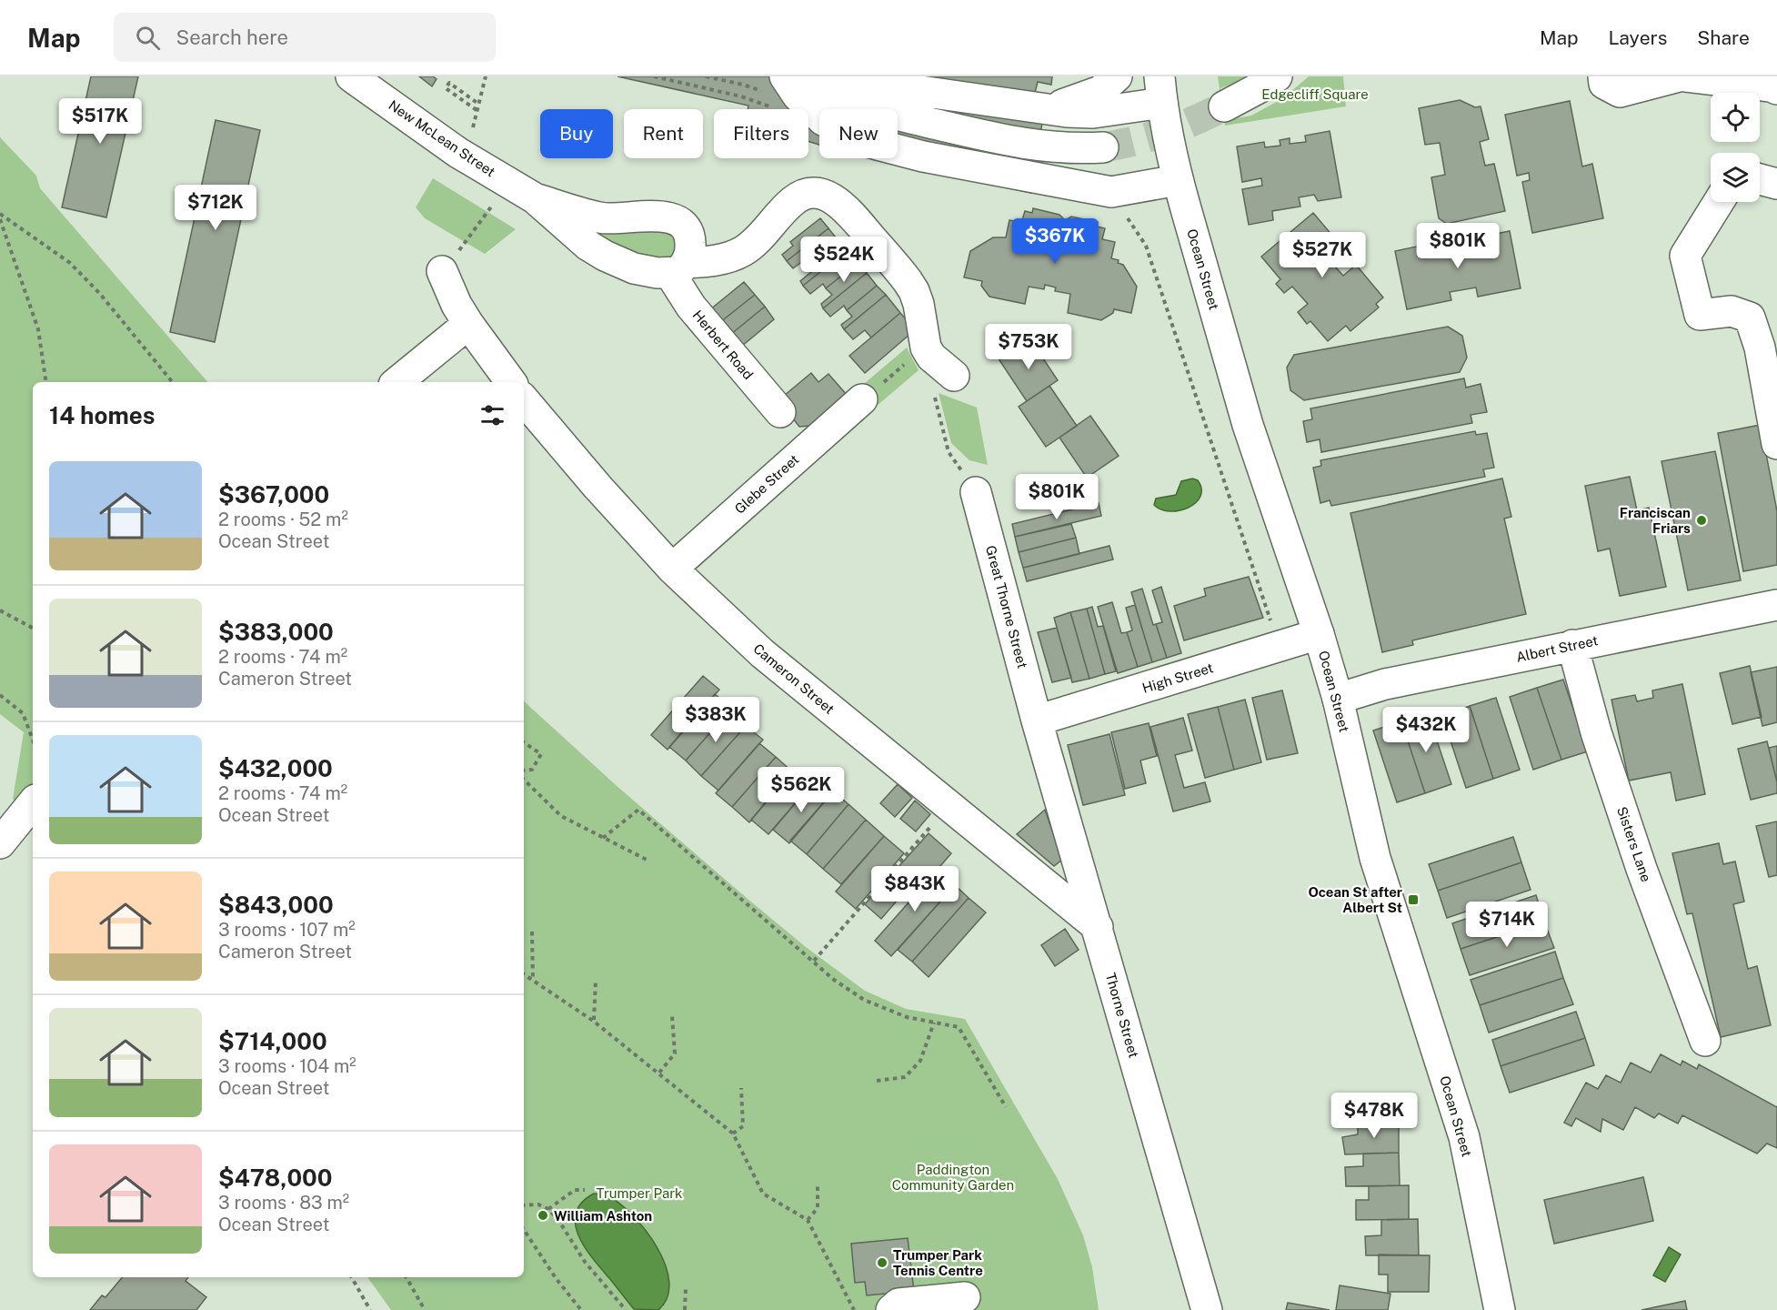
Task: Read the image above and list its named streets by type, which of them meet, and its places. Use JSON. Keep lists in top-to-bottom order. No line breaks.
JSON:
{"streets":{"street":["New McLean Street","Ocean Street","Herbert Road","Glebe Street","Great Thorne Street","Albert Street","High Street","Cameron Street","Sisters Lane","Thorne Street"]},"crossings":[["New McLean Street","Herbert Road"],["Ocean Street","Albert Street"],["Ocean Street","High Street"],["Glebe Street","Cameron Street"],["Great Thorne Street","High Street"],["Great Thorne Street","Thorne Street"],["Albert Street","Sisters Lane"],["High Street","Thorne Street"],["Cameron Street","Thorne Street"]],"parks":["Edgecliff Square","Paddington Community Garden","Trumper Park"],"places":{"other":["Franciscan Friars","William Ashton","Trumper Park Tennis Centre"],"transit":["Ocean St after Albert St"]},"page":{"header":"Map","search":"Search here","nav":["Map","Layers","Share"],"price":["$517K","$712K","$367K","$801K","$527K","$524K","$753K","$801K","$383K","$432K","$562K","$843K","$714K","$478K"],"chip":["Buy","Rent","Filters","New"],"heading":"14 homes","list":[{"name":"$367,000","note":"2 rooms · 52 m² · Ocean Street"},{"name":"$383,000","note":"2 rooms · 74 m² · Cameron Street"},{"name":"$432,000","note":"2 rooms · 74 m² · Ocean Street"},{"name":"$843,000","note":"3 rooms · 107 m² · Cameron Street"},{"name":"$714,000","note":"3 rooms · 104 m² · Ocean Street"},{"name":"$478,000","note":"3 rooms · 83 m² · Ocean Street"}]}}
